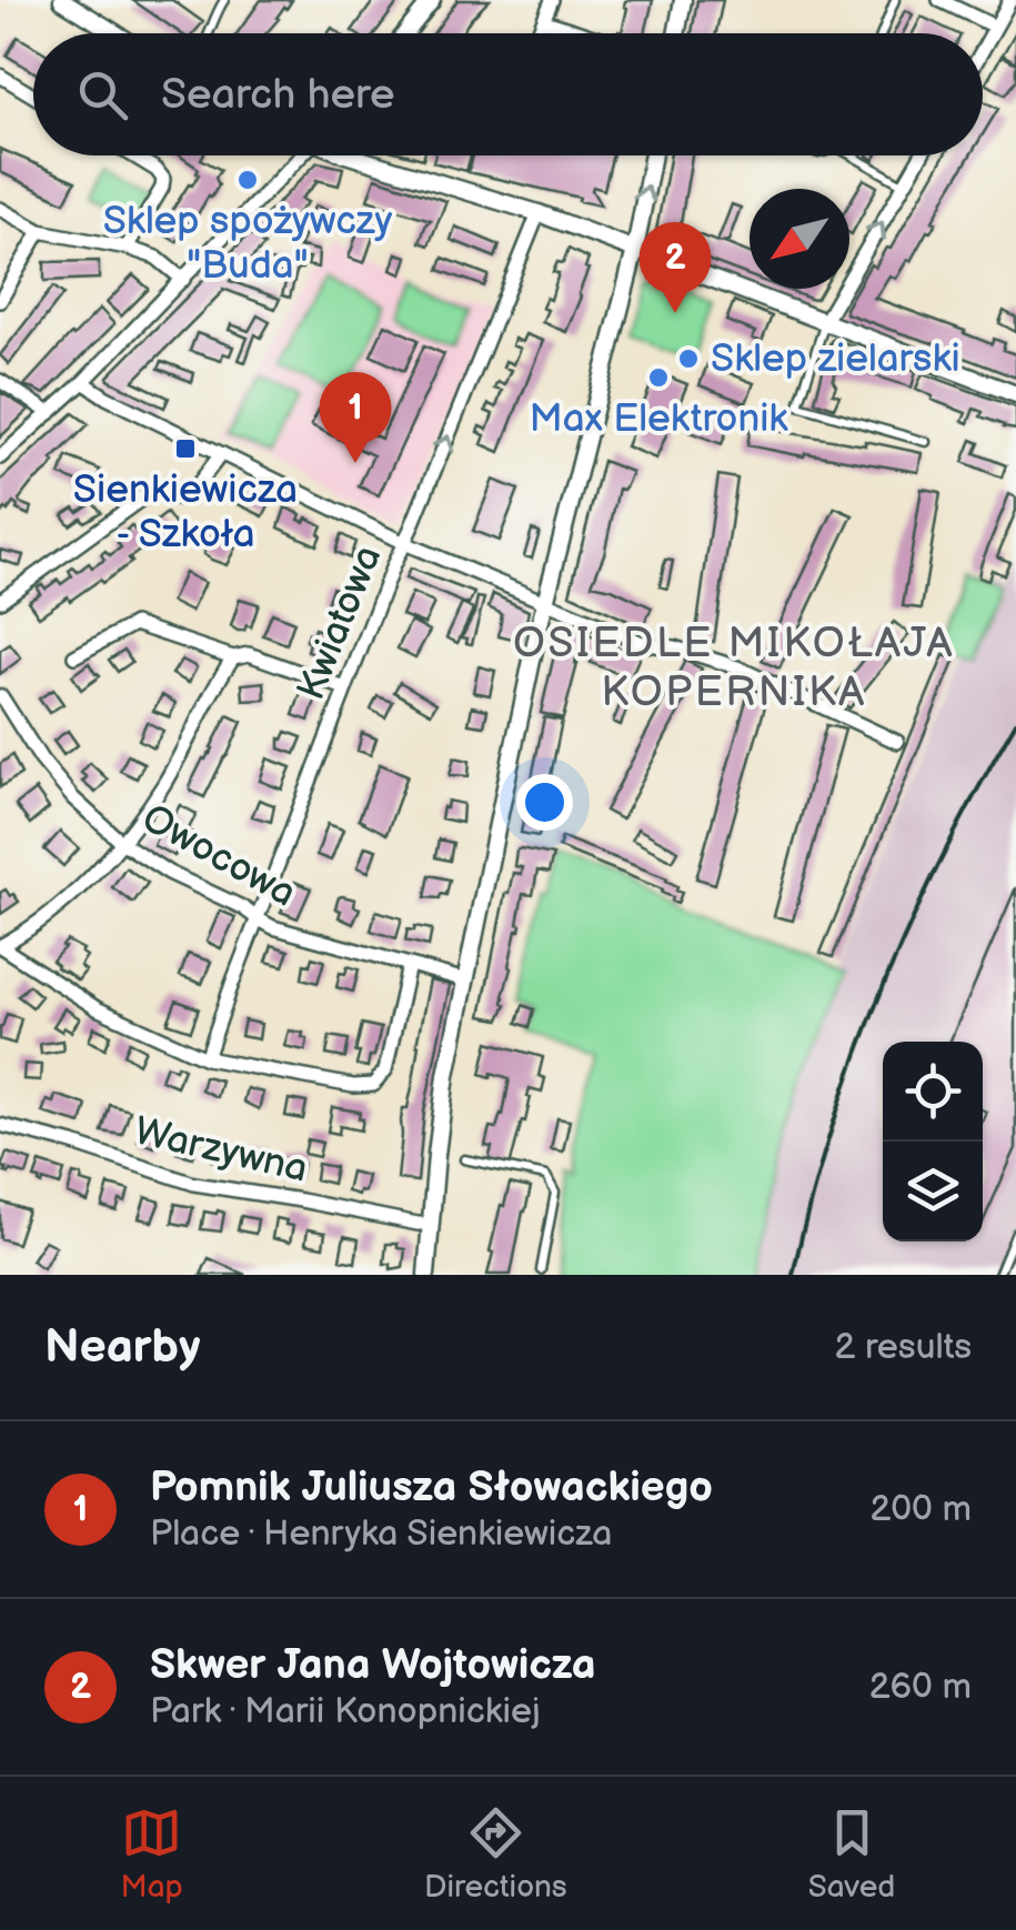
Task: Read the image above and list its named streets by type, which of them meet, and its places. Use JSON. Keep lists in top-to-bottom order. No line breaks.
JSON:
{"streets":{"street":["Kwiatowa","Owocowa","Warzywna"]},"crossings":[["Kwiatowa","Owocowa"]],"one_way":["Kwiatowa"],"districts":["OSIEDLE MIKOŁAJA KOPERNIKA"],"places":{"other":["Sklep spożywczy \"Buda\"","Sklep zielarski","Max Elektronik"],"transit":["Sienkiewicza - Szkoła"]},"north":"bottom left","page":{"search":"Search here","pins":["2","1"],"heading":["Nearby","2 results"],"list":[{"mark":"1","name":"Pomnik Juliusza Słowackiego","note":"Place · Henryka Sienkiewicza","value":"200 m"},{"mark":"2","name":"Skwer Jana Wojtowicza","note":"Park · Marii Konopnickiej","value":"260 m"}],"nav":["Map","Directions","Saved"]}}
